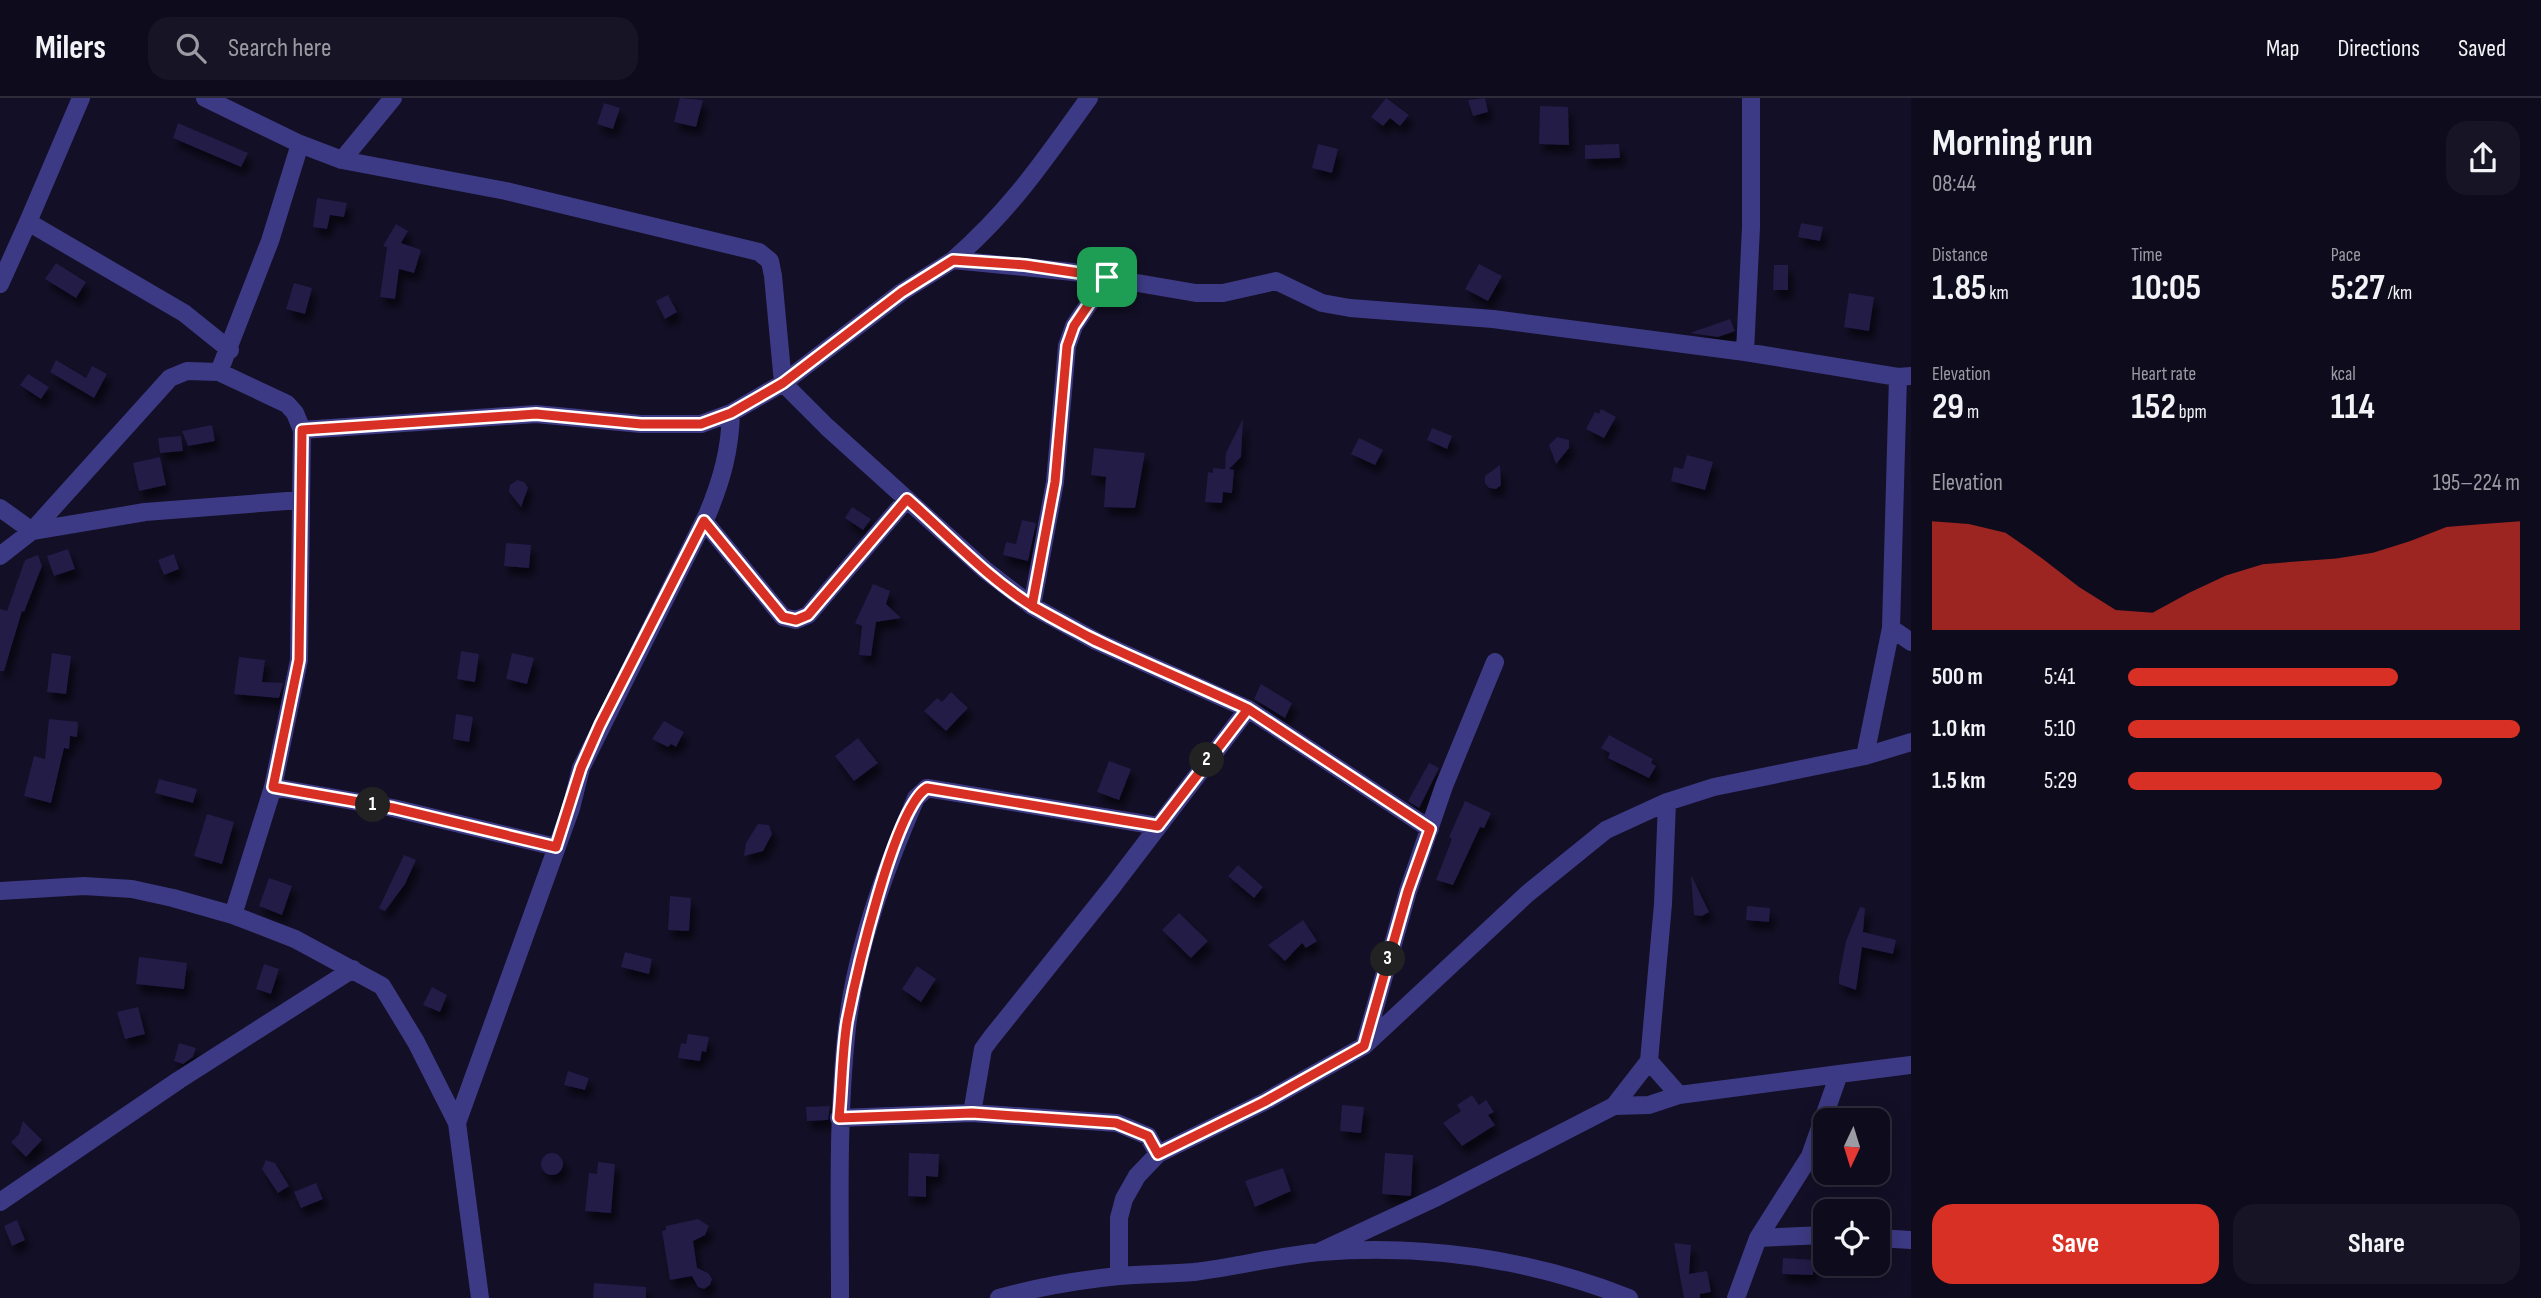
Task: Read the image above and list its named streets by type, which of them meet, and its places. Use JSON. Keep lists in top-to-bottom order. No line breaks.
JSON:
{"north":"bottom","page":{"header":"Milers","search":"Search here","nav":["Map","Directions","Saved"],"heading":["Morning run","08:44"],"stats":[["Distance","1.85 km"],["Time","10:05"],["Pace","5:27 /km"],["Elevation","29 m"],["Heart rate","152 bpm"],["kcal","114"]],"chart":["Elevation","195–224 m"],"list":[{"name":"500 m","note":"5:41"},{"name":"1.0 km","note":"5:10"},{"name":"1.5 km","note":"5:29"}],"pins":["2","1","3"],"buttons":["Save","Share"]}}
